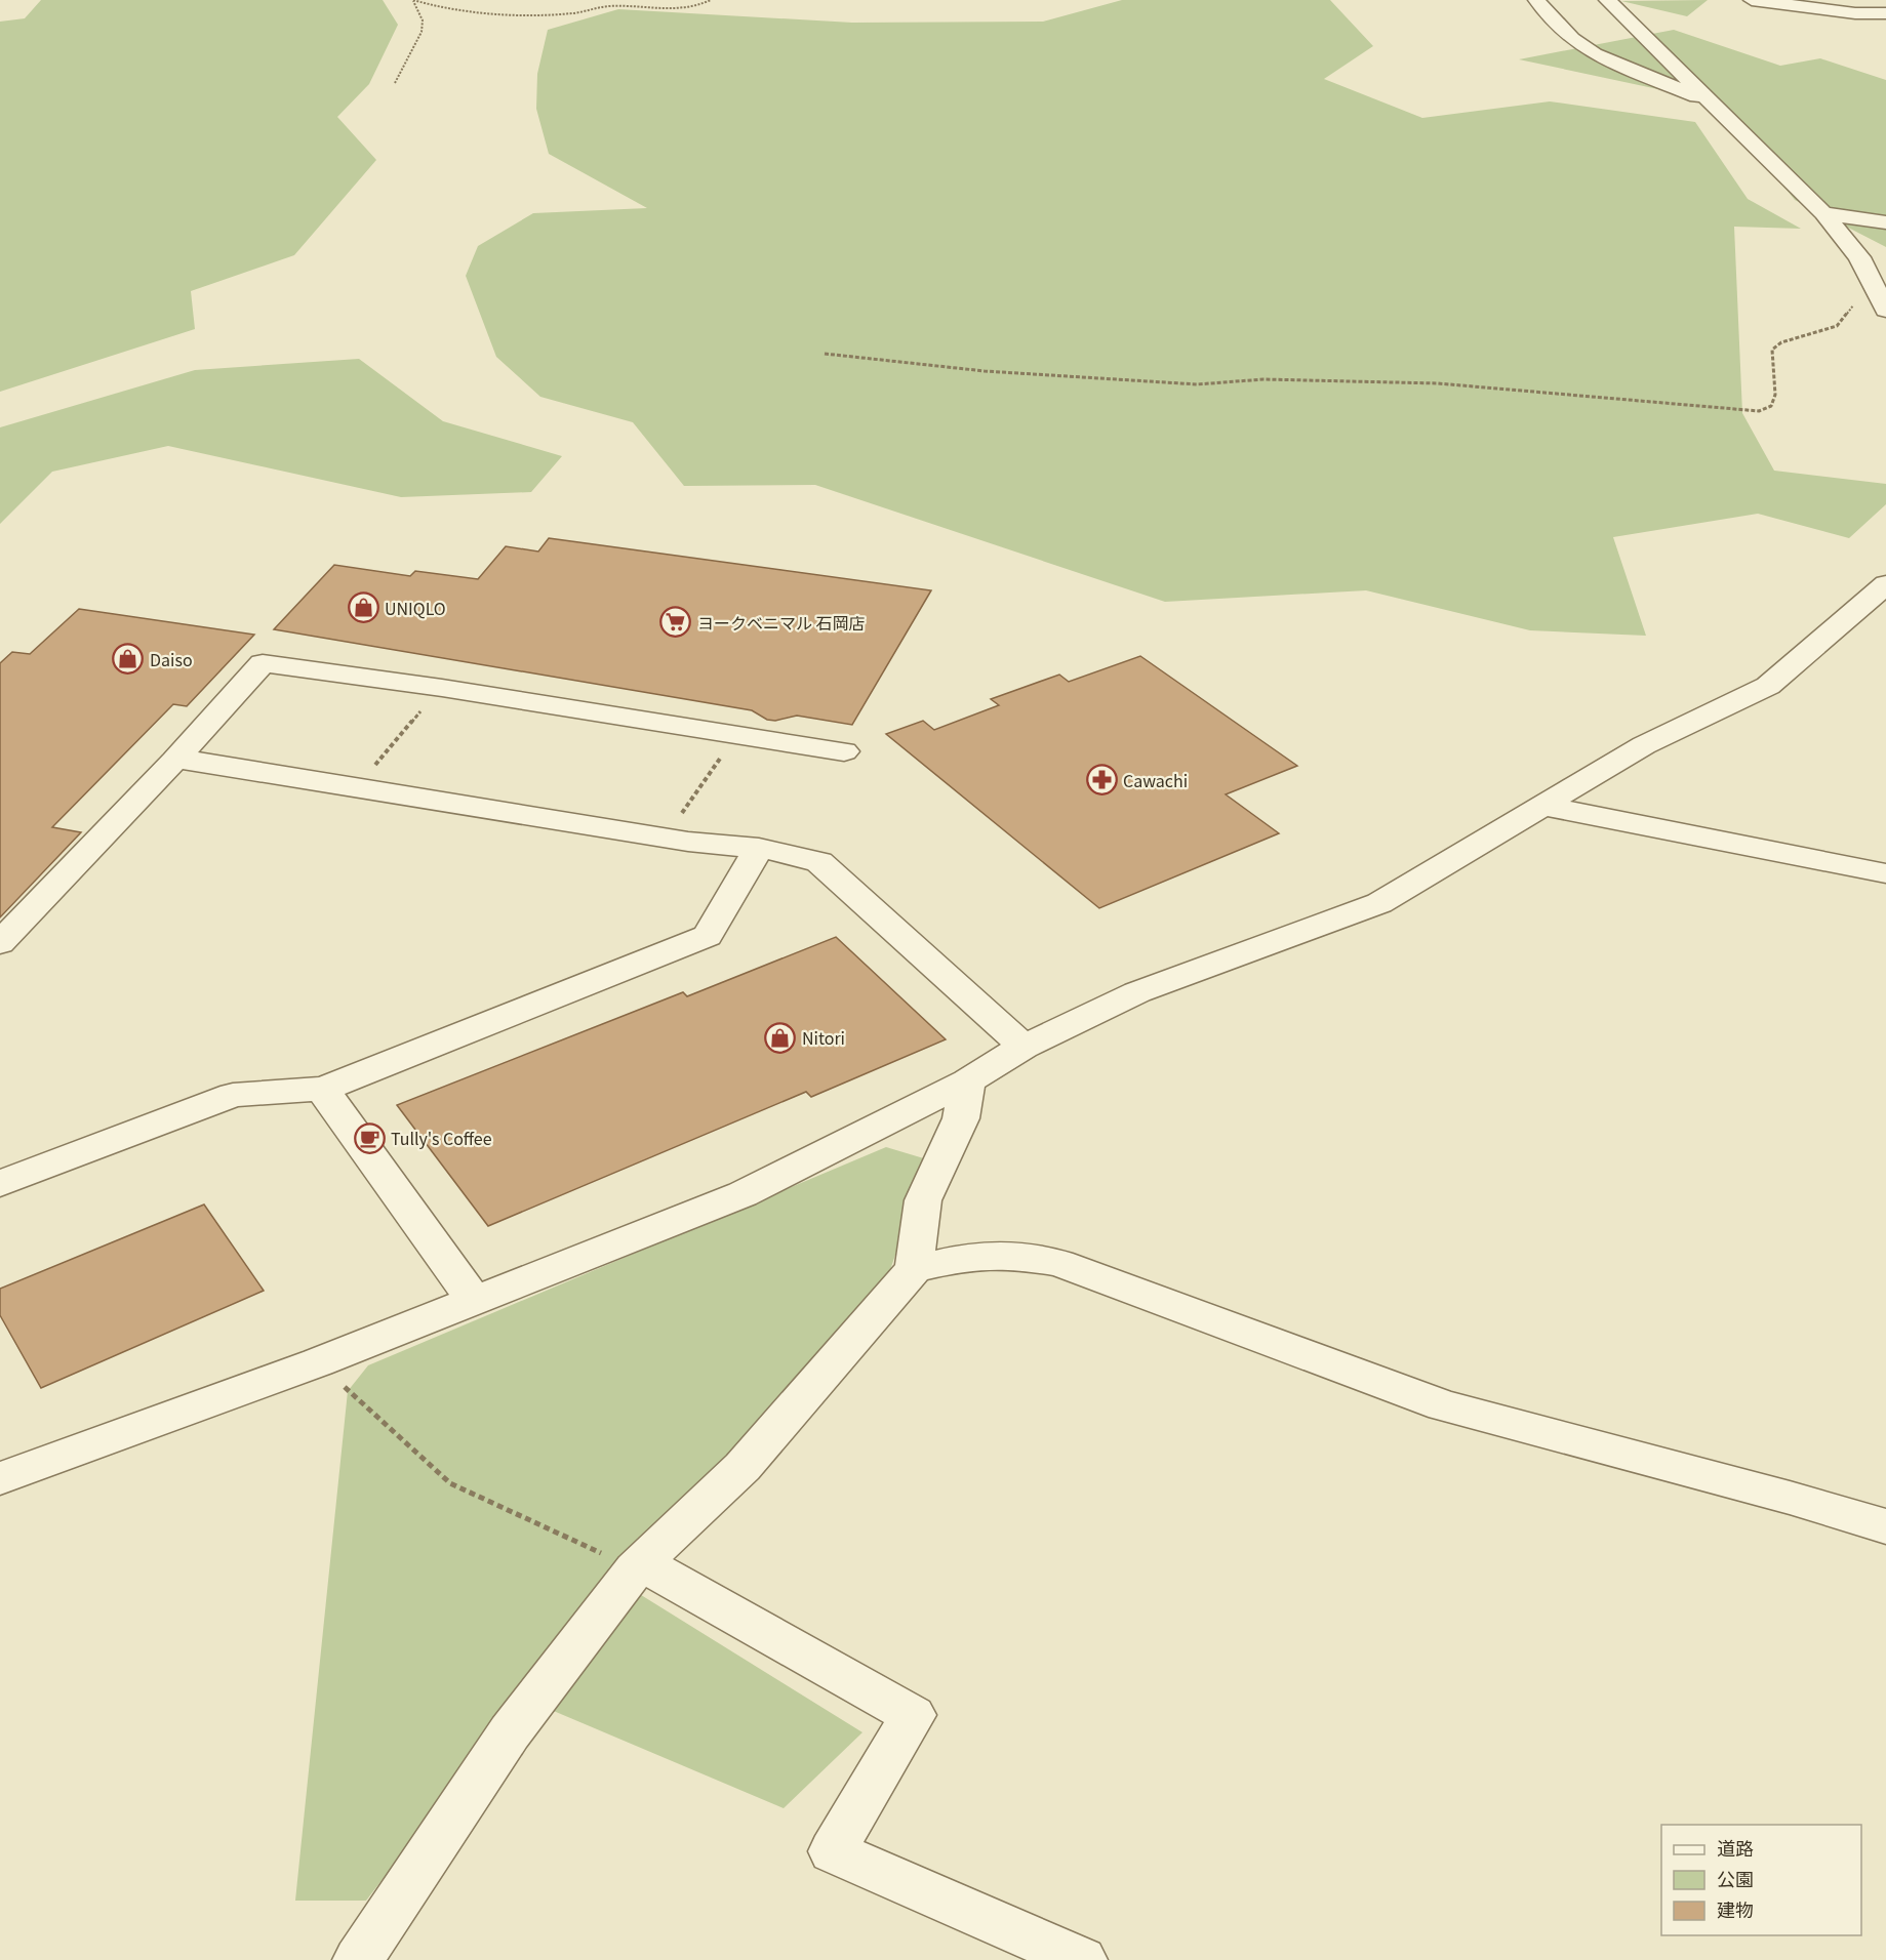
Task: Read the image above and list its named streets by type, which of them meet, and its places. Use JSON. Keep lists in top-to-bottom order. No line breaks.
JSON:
{"places":{"shop":["UNIQLO","Daiso","Nitori"],"supermarket":["ヨークベニマル 石岡店"],"pharmacy":["Cawachi"],"cafe":["Tully's Coffee"]},"legend":["道路","公園","建物"]}
